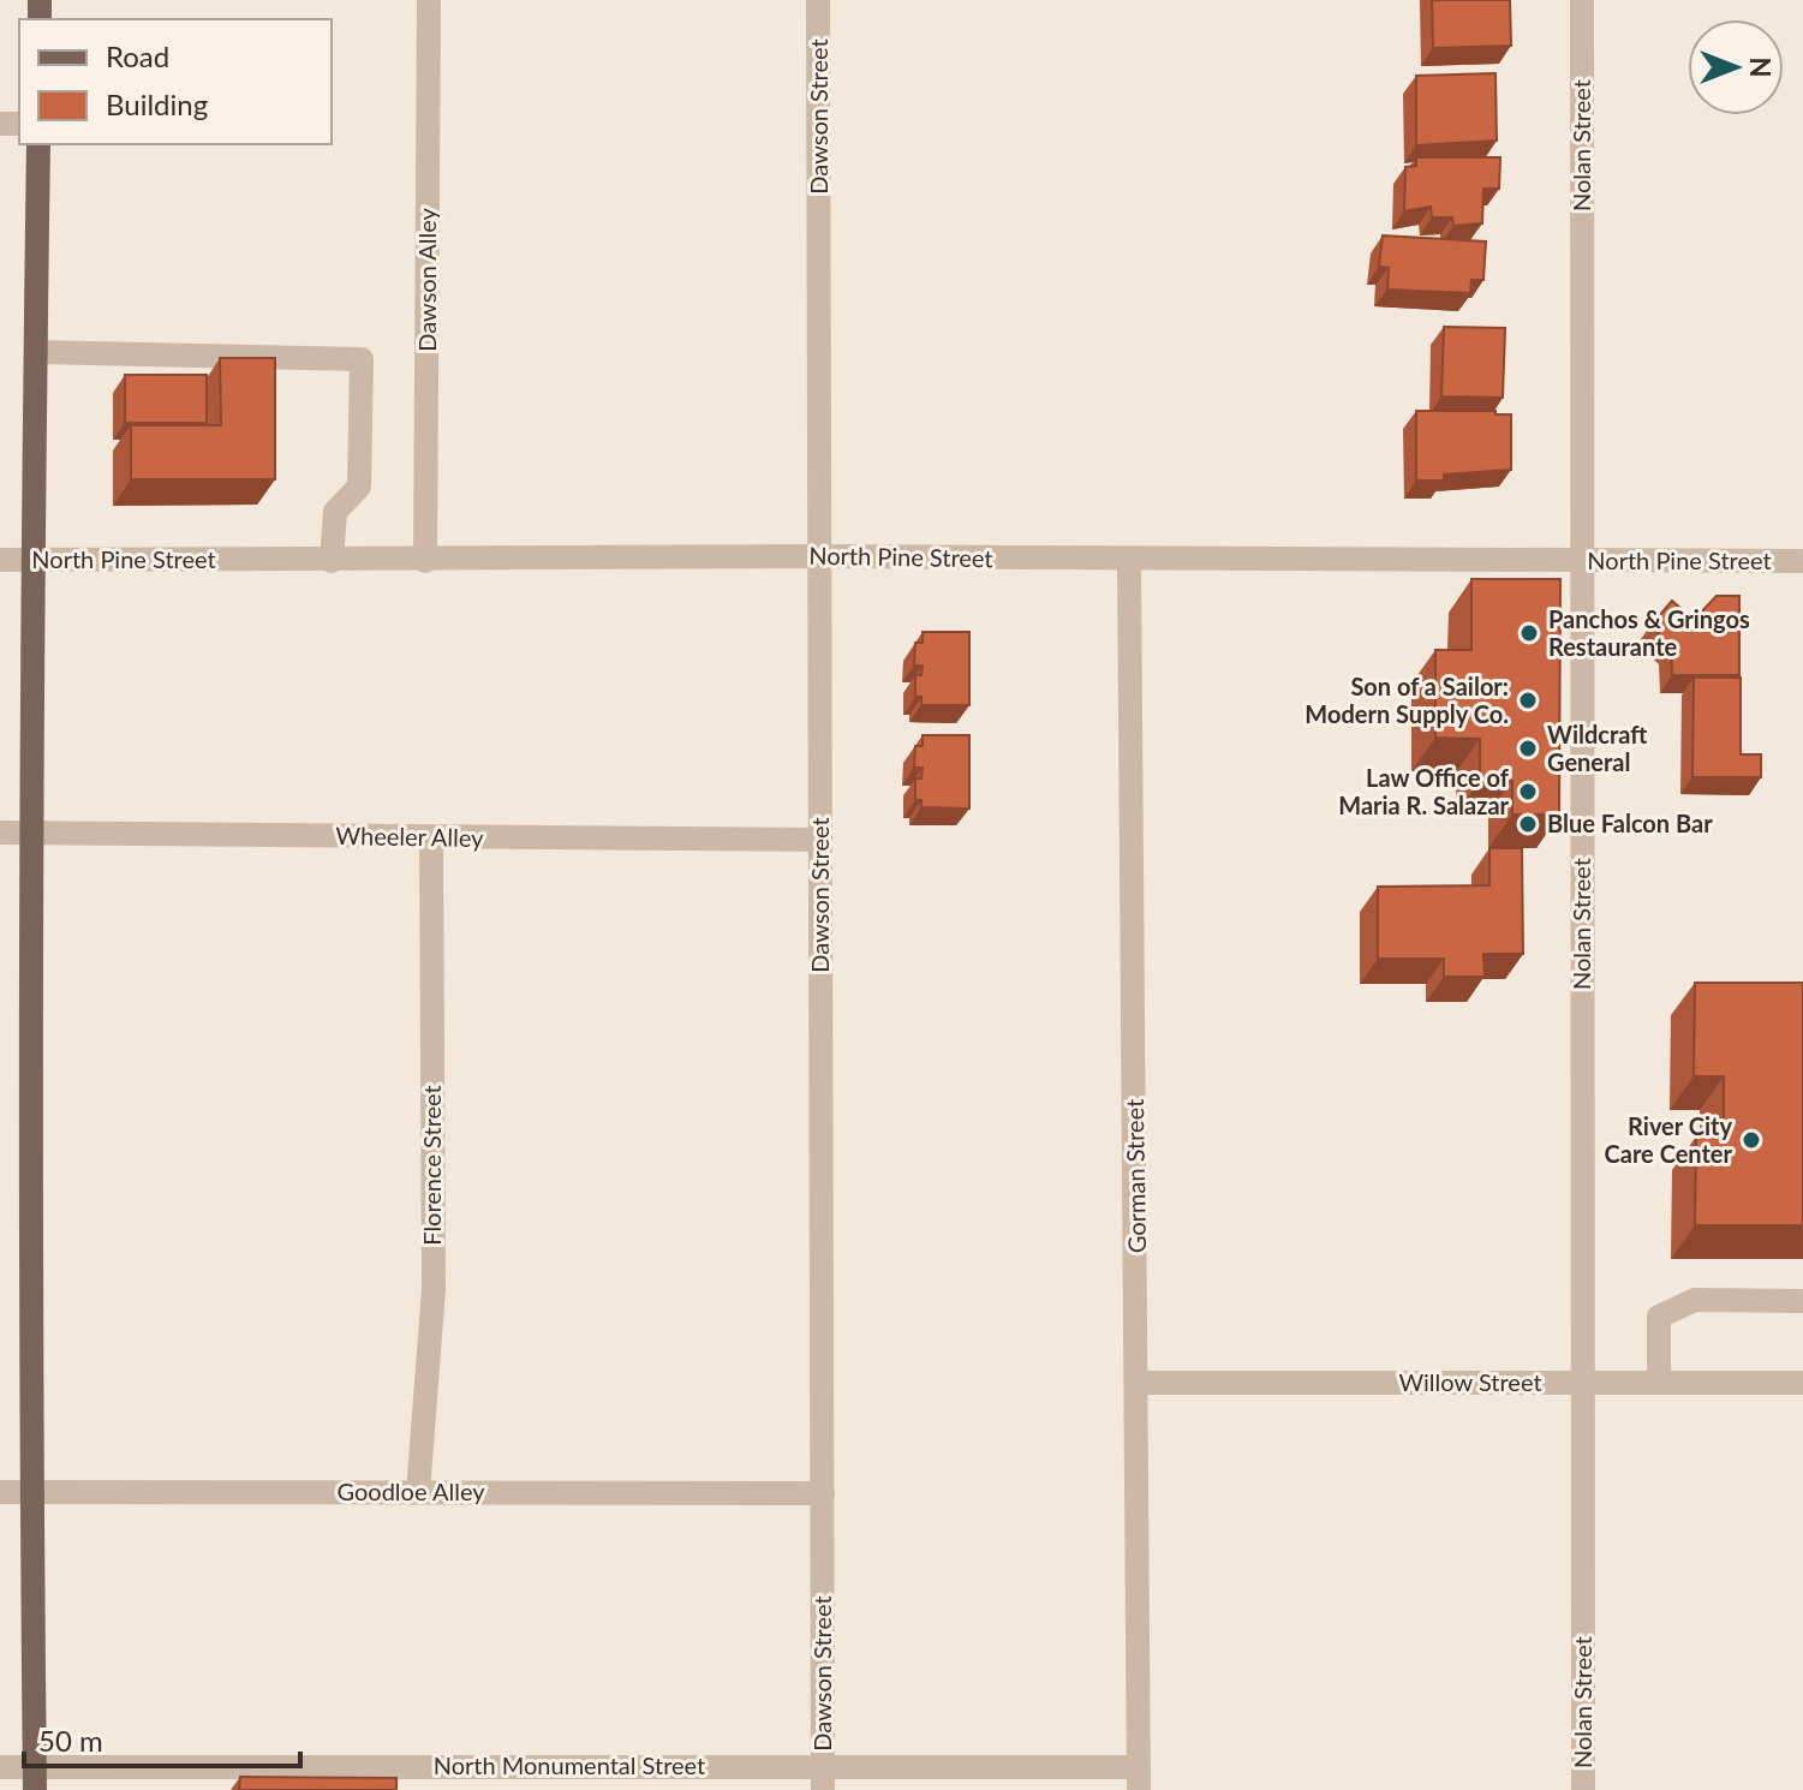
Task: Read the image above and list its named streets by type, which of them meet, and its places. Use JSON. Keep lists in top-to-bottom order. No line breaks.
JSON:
{"streets":{"street":["Dawson Street","Nolan Street","Dawson Alley","North Pine Street","Wheeler Alley","Florence Street","Gorman Street","Willow Street","Goodloe Alley","North Monumental Street"]},"crossings":[["Dawson Street","North Pine Street"],["Dawson Street","Wheeler Alley"],["Dawson Street","Goodloe Alley"],["Dawson Street","North Monumental Street"],["Nolan Street","North Pine Street"],["Nolan Street","Willow Street"],["Dawson Alley","North Pine Street"],["North Pine Street","Gorman Street"],["Wheeler Alley","Florence Street"],["Florence Street","Goodloe Alley"],["Gorman Street","Willow Street"],["Gorman Street","North Monumental Street"]],"places":["Panchos & Gringos Restaurante","Son of a Sailor: Modern Supply Co.","Wildcraft General","Law Office of Maria R. Salazar","Blue Falcon Bar","River City Care Center"],"legend":["Road","Building"],"scale_bar":"50 m","north":"right"}
